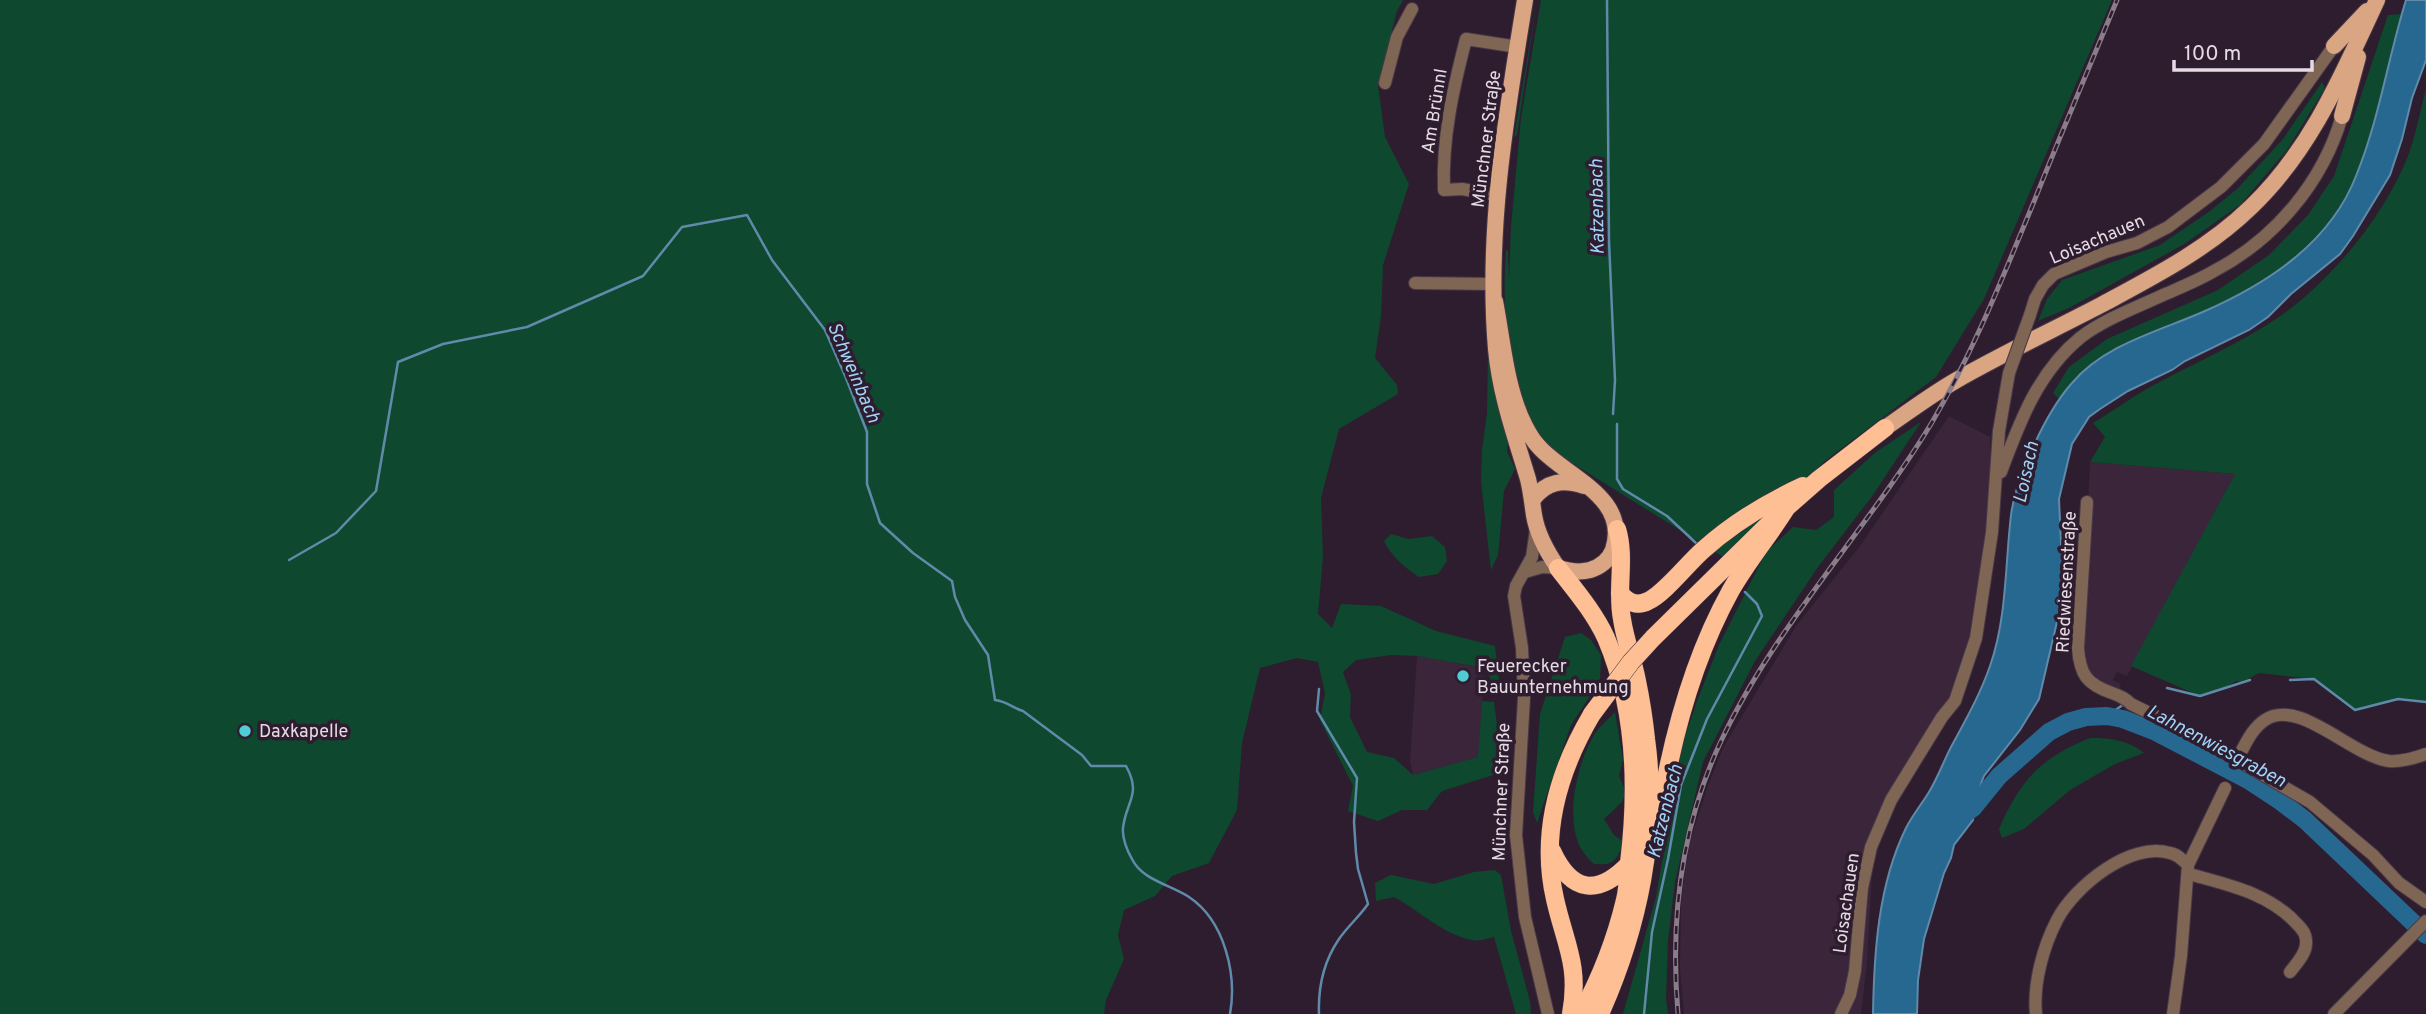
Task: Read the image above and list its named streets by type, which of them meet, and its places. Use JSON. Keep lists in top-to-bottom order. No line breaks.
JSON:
{"streets":{"main road":["Münchner Straße"],"street":["Am Brünnl","Loisachauen","Riedwiesenstraße"]},"crossings":[["Am Brünnl","Münchner Straße"]],"water":["Katzenbach","Schweinbach","Loisach","Lahnenwiesgraben"],"places":["Feuerecker Bauunternehmung","Daxkapelle"],"scale_bar":"100 m"}
